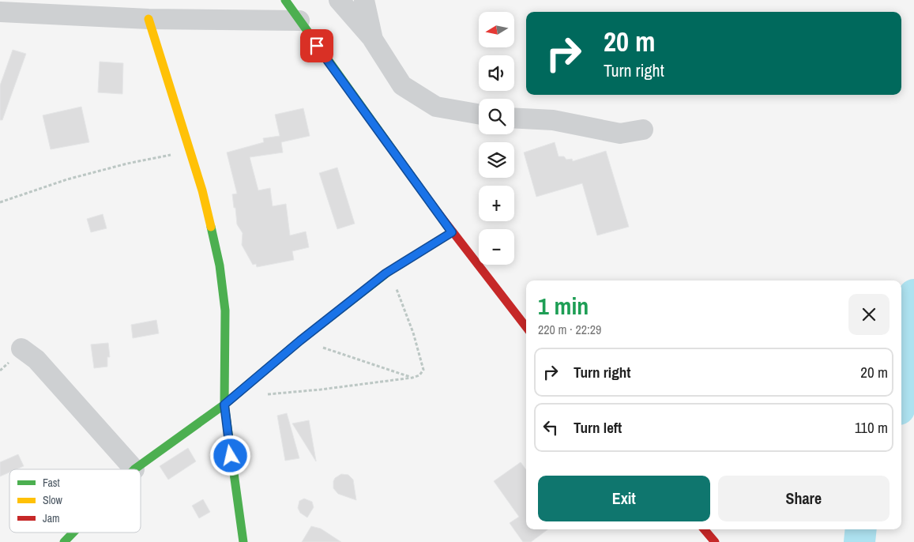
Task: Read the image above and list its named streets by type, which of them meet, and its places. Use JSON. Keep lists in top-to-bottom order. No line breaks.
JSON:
{"legend":["Fast","Slow","Jam"],"north":"left","page":{"map_buttons":["+","−"],"turn":["20 m","Turn right"],"heading":["1 min","220 m · 22:29"],"list":[{"name":"Turn right","value":"20 m"},{"name":"Turn left","value":"110 m"}],"buttons":["Exit","Share"]}}
